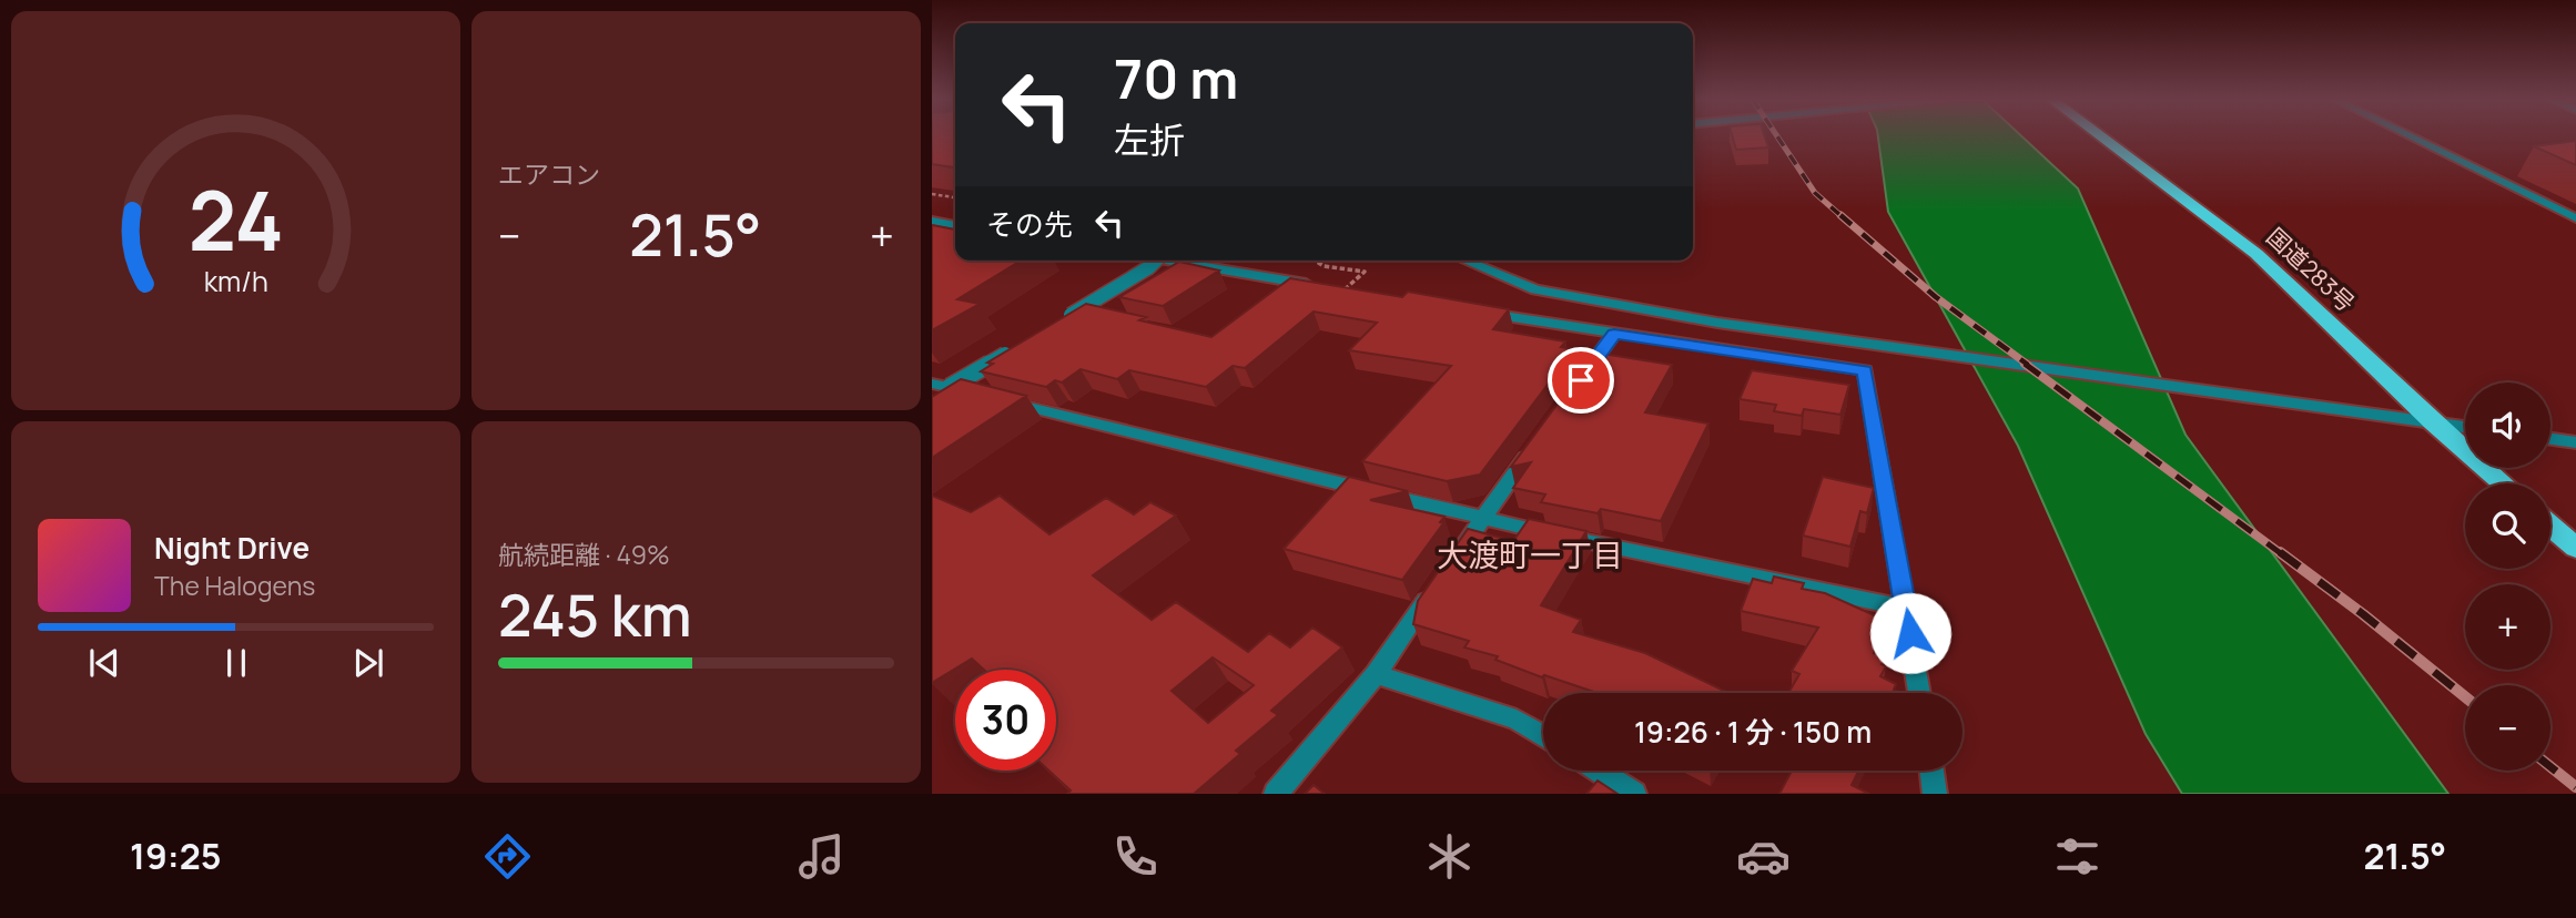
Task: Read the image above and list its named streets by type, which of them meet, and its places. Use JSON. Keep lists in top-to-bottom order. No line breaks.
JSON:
{"streets":{"highway":["国道283号"]},"districts":["大渡町一丁目"],"page":{"tile":["エアコン",["航続距離 · 49%","245 km"]],"turn":["70 m","左折"],"then":"その先","heat":["−","21.5°","+"],"map_buttons":["+","−"],"song":["Night Drive","The Halogens"],"limit":"30","trip":"19:26 · 1 分 · 150 m","tabs":["19:25","21.5°"],"gauge":["24","km/h"]}}
